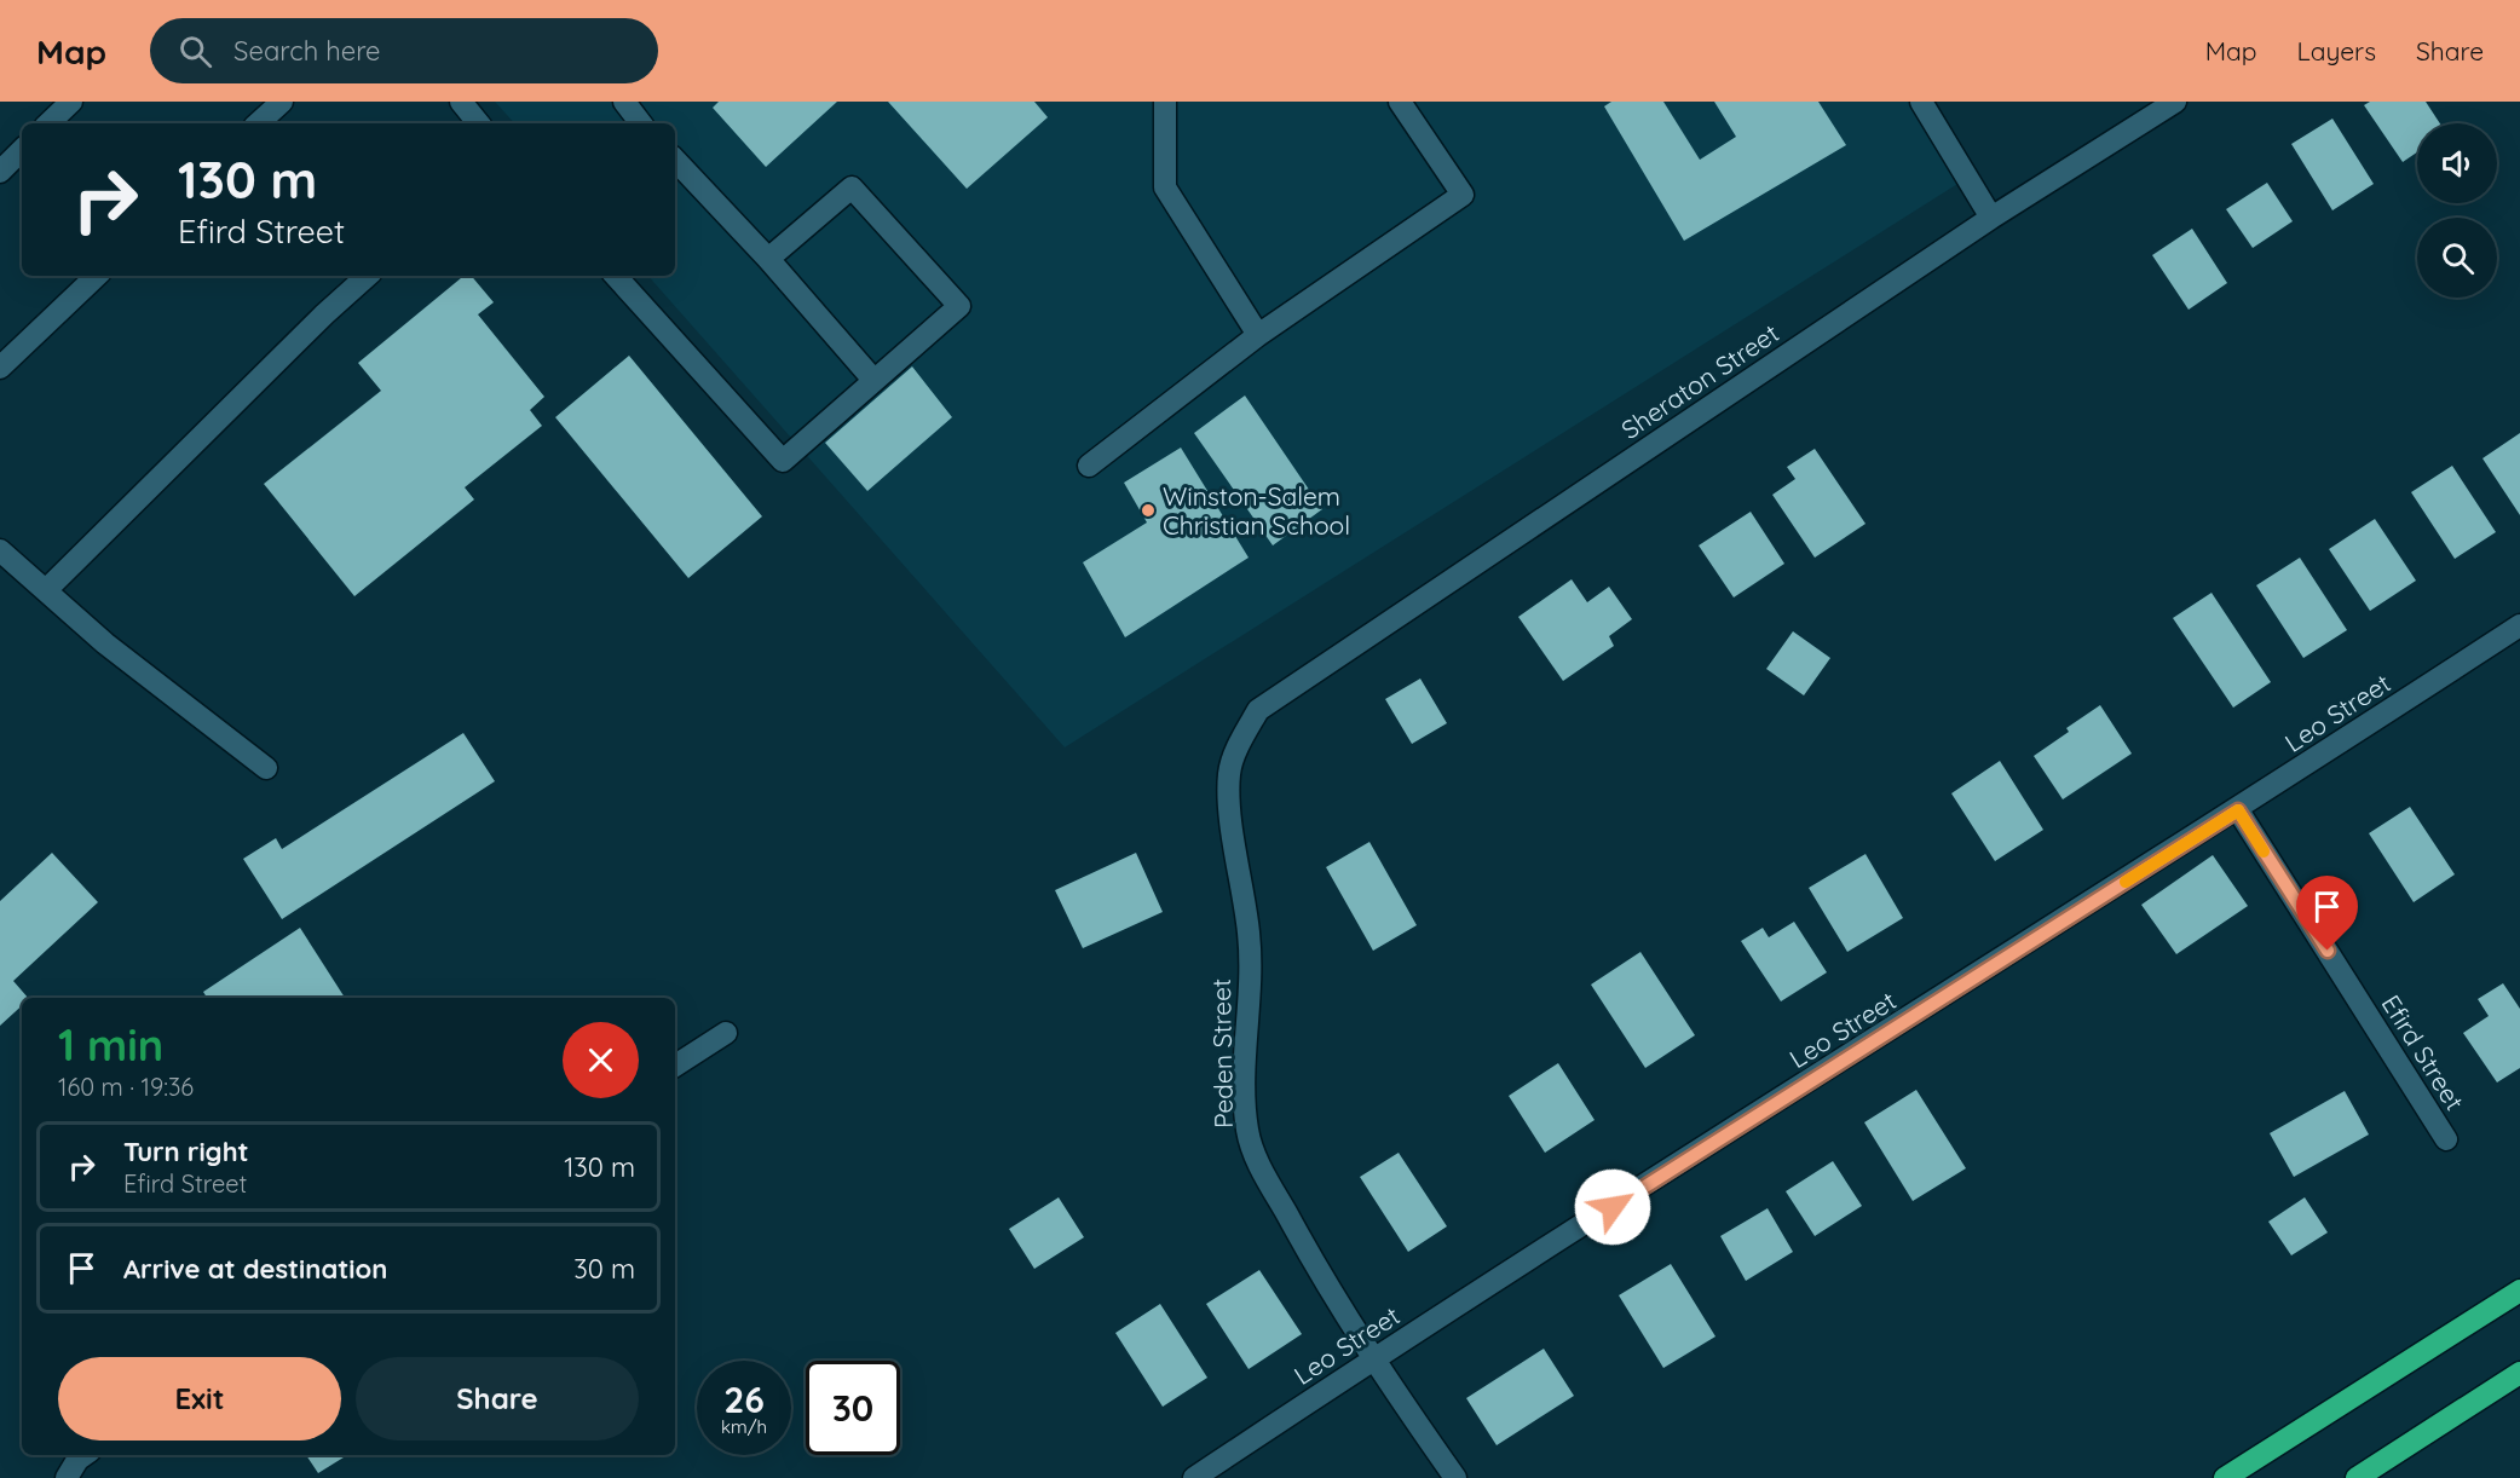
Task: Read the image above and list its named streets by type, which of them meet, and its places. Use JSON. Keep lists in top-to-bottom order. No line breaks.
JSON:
{"streets":{"street":["Sheraton Street","Leo Street","Efird Street","Peden Street"]},"crossings":[["Sheraton Street","Peden Street"],["Leo Street","Efird Street"],["Leo Street","Peden Street"]],"places":["Winston-Salem Christian School"],"page":{"header":"Map","search":"Search here","nav":["Map","Layers","Share"],"turn":["130 m","Efird Street"],"heading":["1 min","160 m · 19:36"],"list":[{"name":"Turn right","note":"Efird Street","value":"130 m"},{"name":"Arrive at destination","value":"30 m"}],"buttons":["Exit","Share"],"speed":"26 km/h","limit":"30"}}
